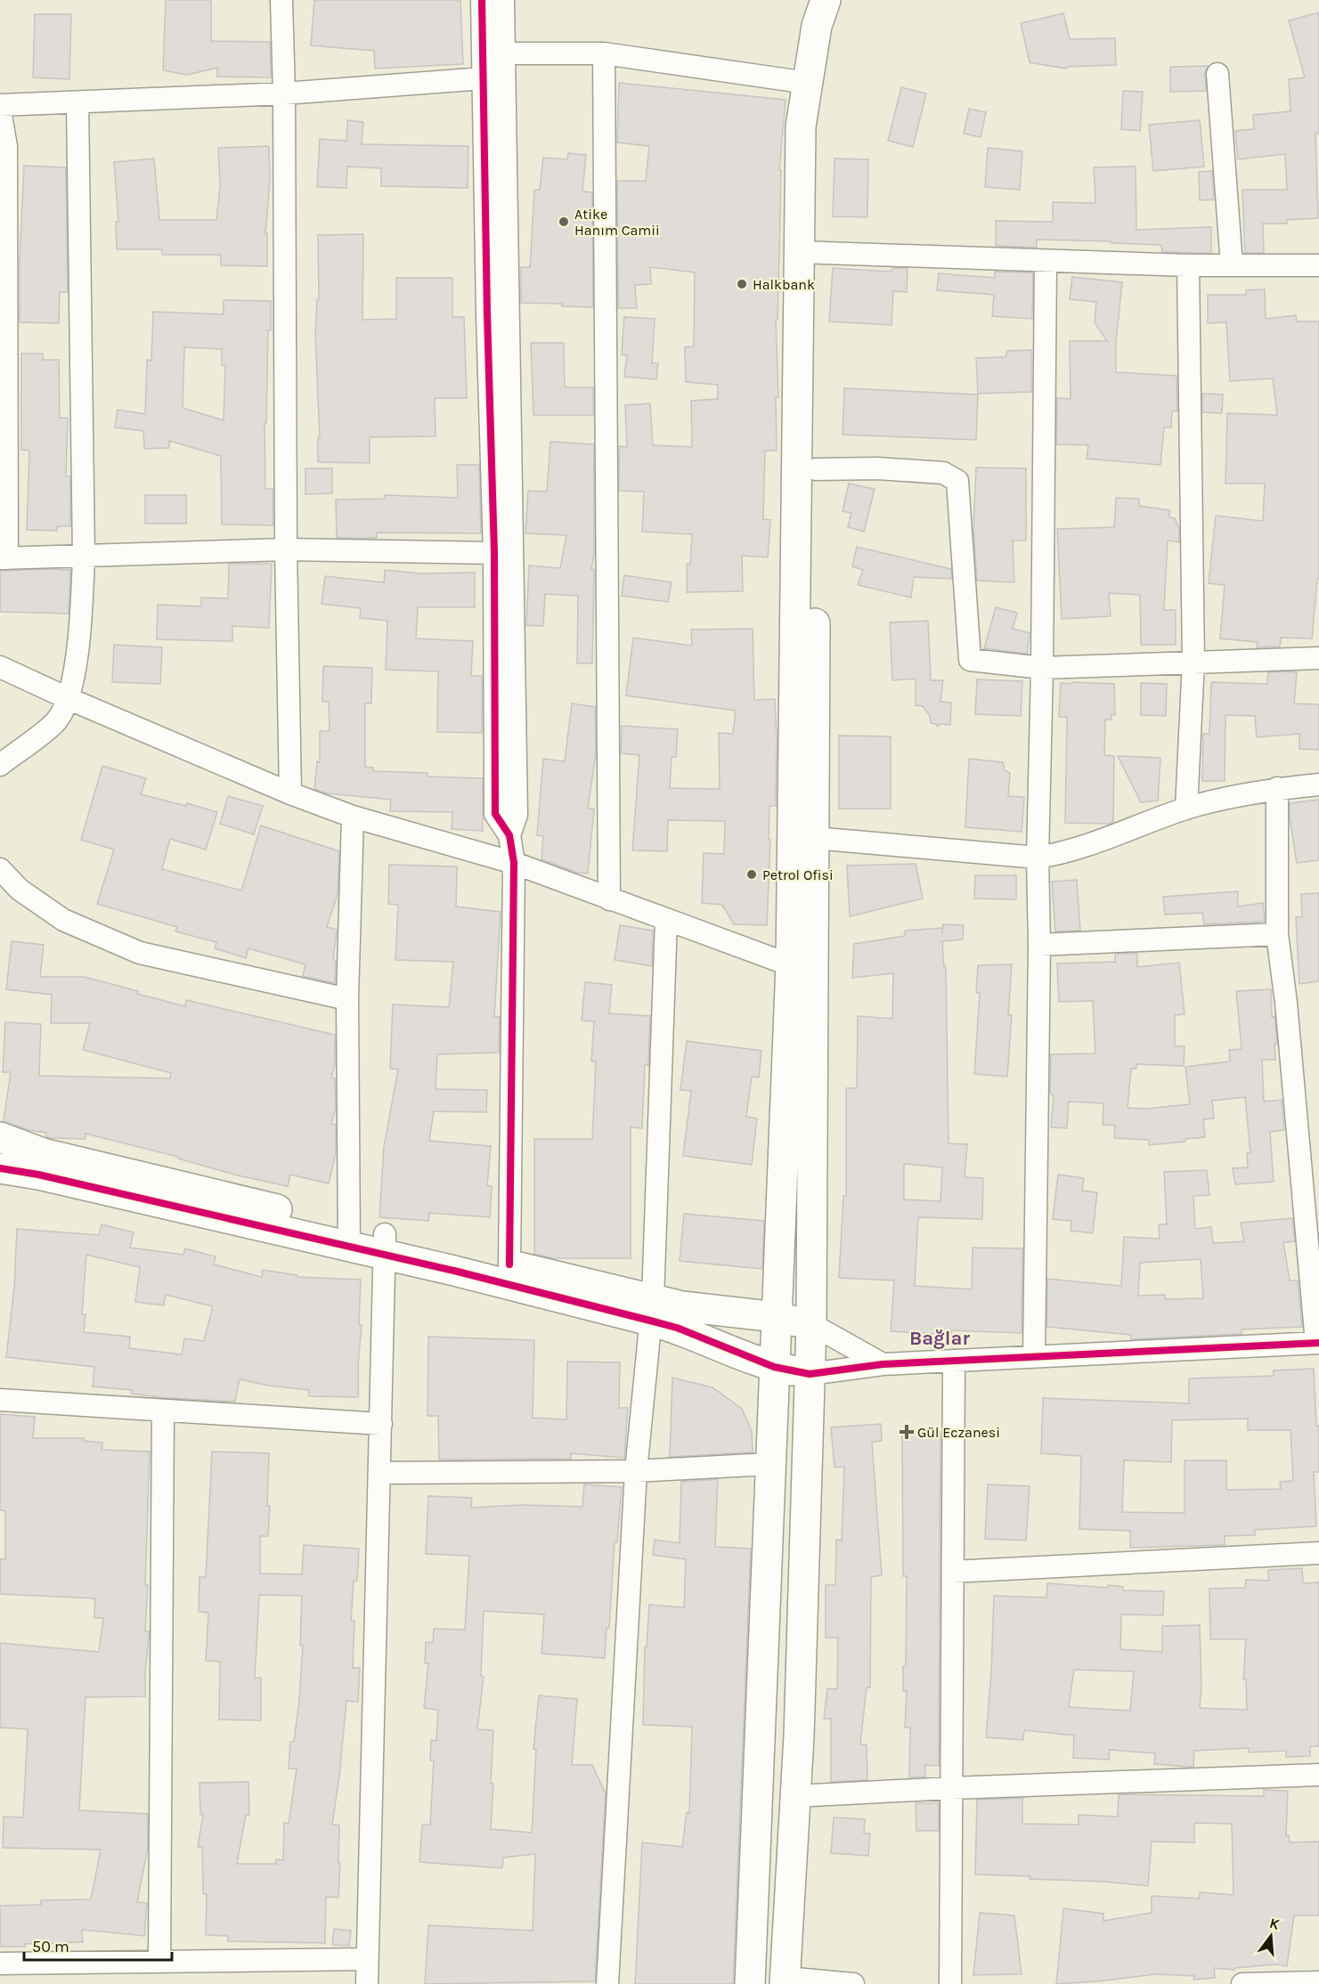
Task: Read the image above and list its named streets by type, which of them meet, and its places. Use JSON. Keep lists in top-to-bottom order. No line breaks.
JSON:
{"districts":["Bağlar"],"places":{"other":["Atike Hanım Camii","Halkbank","Petrol Ofisi"],"health":["Gül Eczanesi"]},"scale_bar":"50 m","north":"top"}
